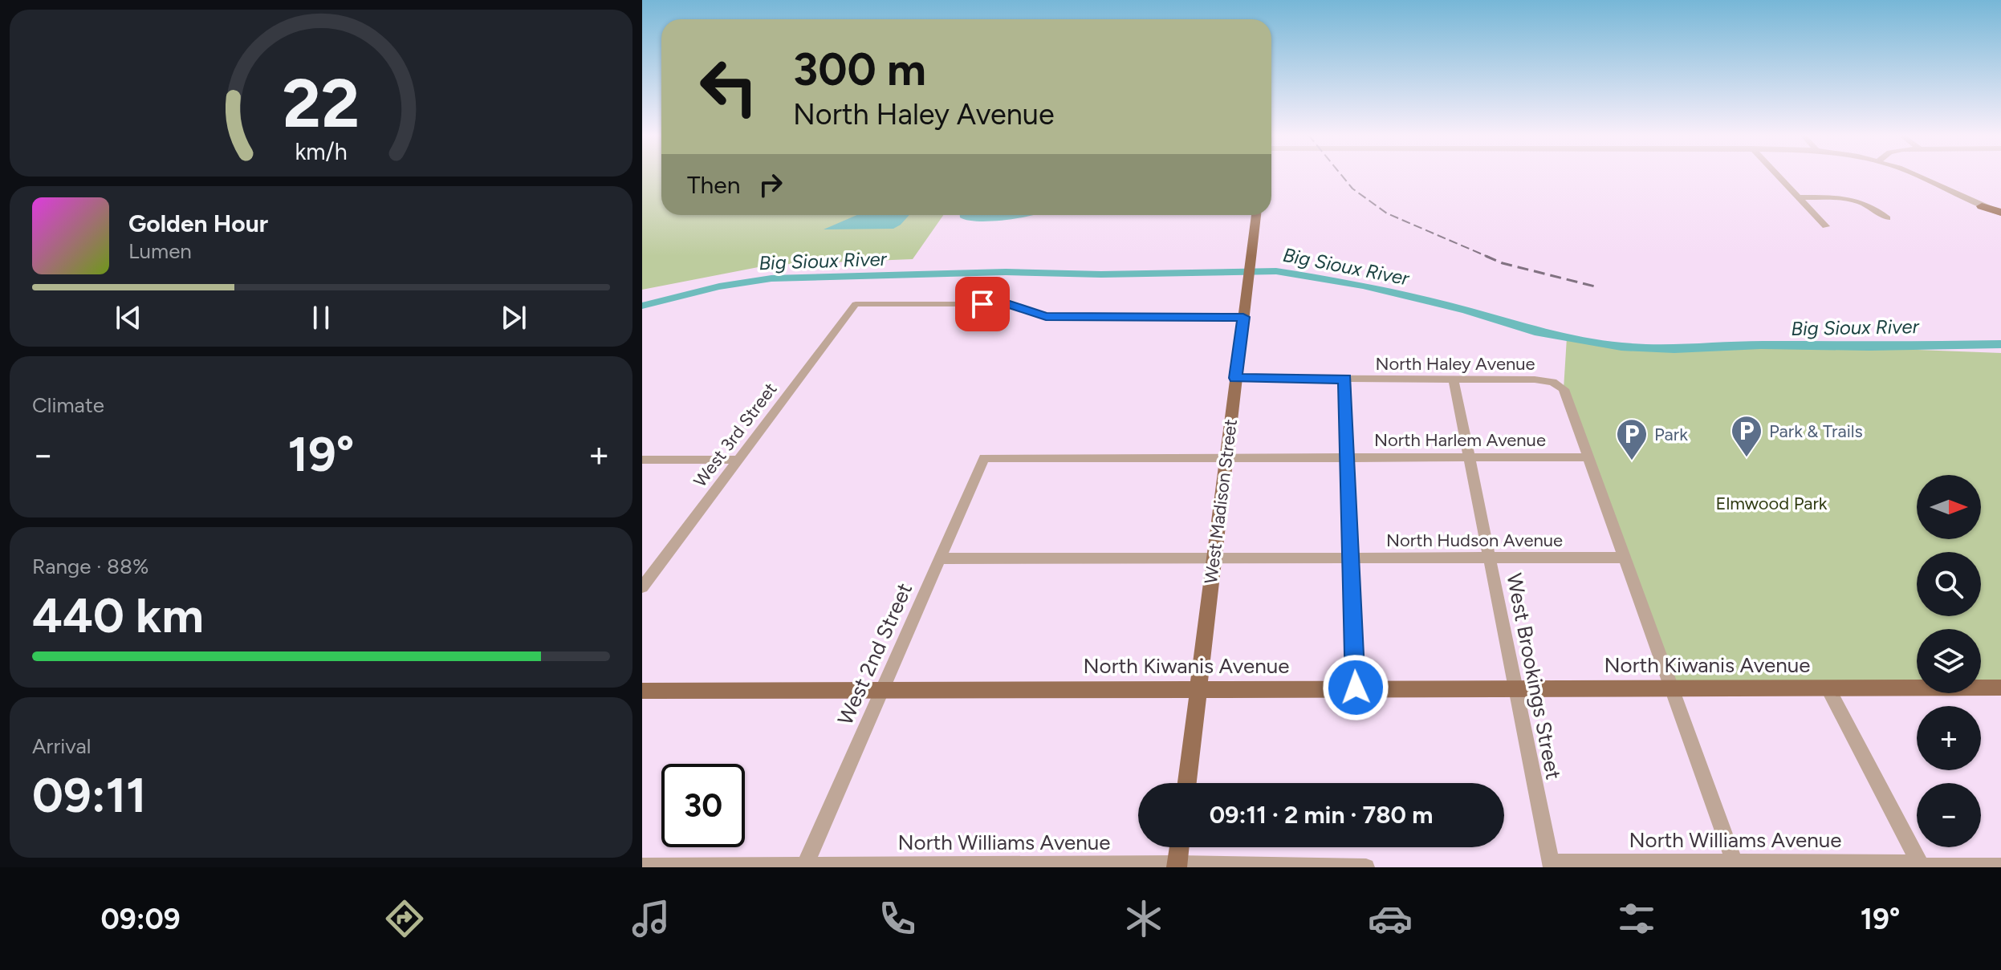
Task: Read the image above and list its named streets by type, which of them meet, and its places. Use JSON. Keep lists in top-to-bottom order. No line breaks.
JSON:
{"streets":{"main road":["West Madison Street","North Kiwanis Avenue"],"street":["North Haley Avenue","West 3rd Street","North Harlem Avenue","North Hudson Avenue","West 2nd Street","West Brookings Street","North Williams Avenue"]},"crossings":[["North Haley Avenue","North Harlem Avenue"],["North Haley Avenue","West Madison Street"],["North Haley Avenue","West Brookings Street"],["West 3rd Street","West Madison Street"],["North Harlem Avenue","West Madison Street"],["North Harlem Avenue","West 2nd Street"],["North Harlem Avenue","West Brookings Street"],["West Madison Street","North Hudson Avenue"],["West Madison Street","North Kiwanis Avenue"],["North Hudson Avenue","West 2nd Street"],["North Hudson Avenue","West Brookings Street"],["West 2nd Street","North Kiwanis Avenue"],["West 2nd Street","North Williams Avenue"],["North Kiwanis Avenue","West Brookings Street"],["West Brookings Street","North Williams Avenue"]],"water":["Big Sioux River"],"parks":["Elmwood Park"],"places":{"parking":["Park & Trails","Park"]},"north":"right","page":{"turn":["300 m","North Haley Avenue"],"then":"Then","song":["Golden Hour","Lumen"],"tile":["Climate",["Range · 88%","440 km"],["Arrival","09:11"]],"heat":["−","19°","+"],"map_buttons":["+","−"],"limit":"30","trip":"09:11 · 2 min · 780 m","tabs":["09:09","19°"],"gauge":["22","km/h"]}}
